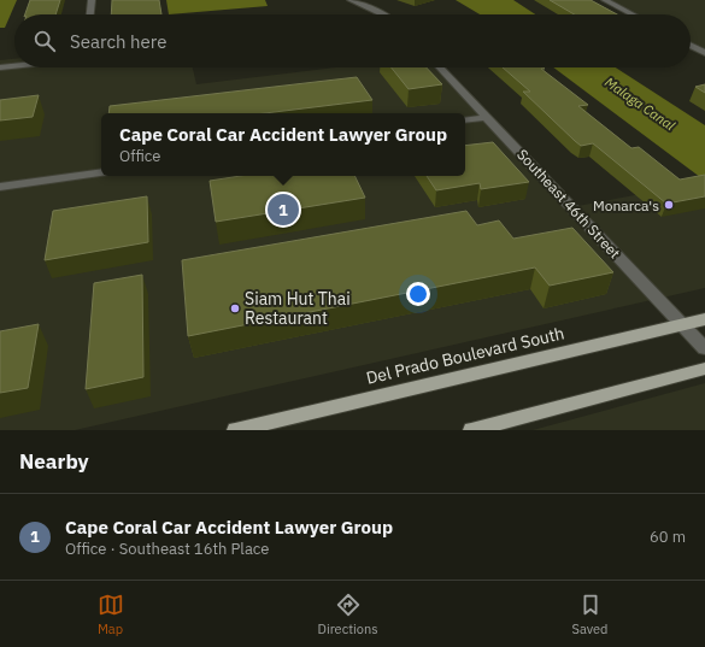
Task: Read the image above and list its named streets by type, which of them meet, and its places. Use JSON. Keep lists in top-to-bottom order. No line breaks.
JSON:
{"streets":{"main road":["Del Prado Boulevard South"],"street":["Southeast 46th Street"]},"crossings":[["Southeast 46th Street","Del Prado Boulevard South"]],"water":["Malaga Canal"],"places":["Monarca's","Siam Hut Thai Restaurant"],"page":{"search":"Search here","popup":["Cape Coral Car Accident Lawyer Group","Office"],"pins":"1","heading":"Nearby","list":[{"mark":"1","name":"Cape Coral Car Accident Lawyer Group","note":"Office · Southeast 16th Place","value":"60 m"}],"nav":["Map","Directions","Saved"]}}
